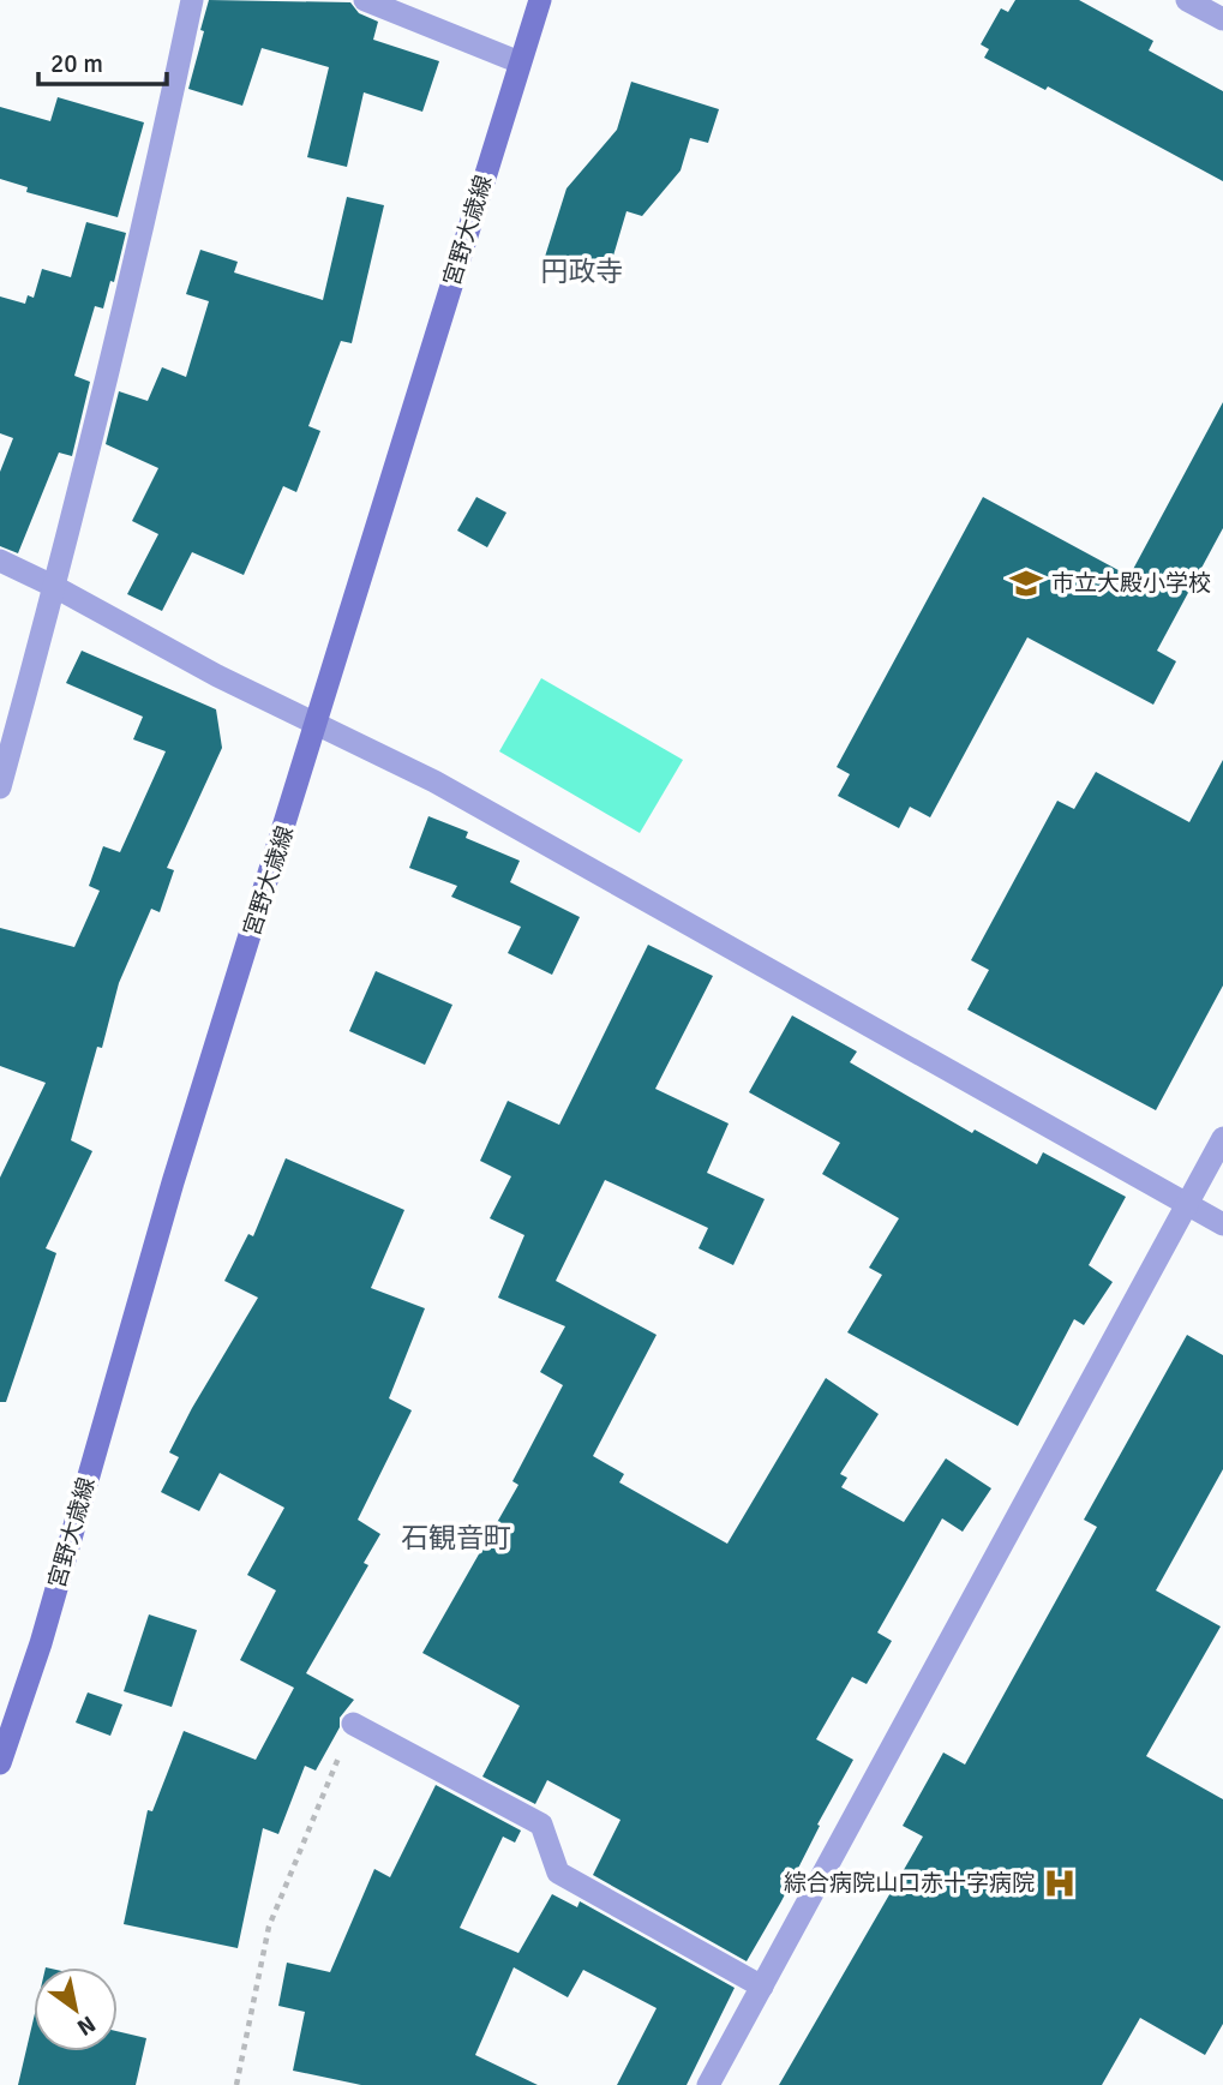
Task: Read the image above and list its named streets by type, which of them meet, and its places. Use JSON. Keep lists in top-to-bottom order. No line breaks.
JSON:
{"streets":{"main road":["宮野大歳線"]},"districts":["円政寺","石観音町"],"places":{"school or university":["市立大殿小学校"],"hospital":["綜合病院山口赤十字病院"]},"scale_bar":"20 m","north":"bottom right"}
